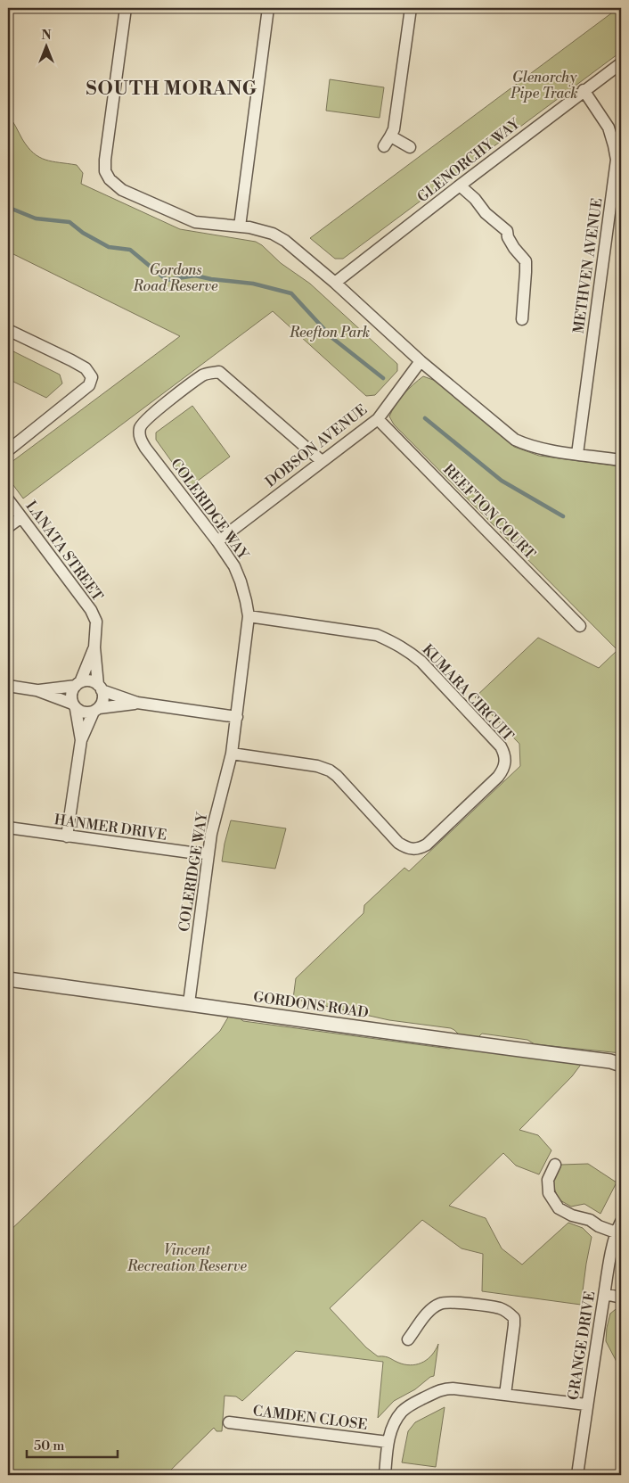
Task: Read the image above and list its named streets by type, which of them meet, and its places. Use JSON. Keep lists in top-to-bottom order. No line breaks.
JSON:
{"streets":{"street":["GLENORCHY WAY","METHVEN AVENUE","DOBSON AVENUE","COLERIDGE WAY","REEFTON COURT","LANATA STREET","KUMARA CIRCUIT","HANMER DRIVE","GORDONS ROAD","GRANGE DRIVE","CAMDEN CLOSE"]},"crossings":[["GLENORCHY WAY","METHVEN AVENUE"],["DOBSON AVENUE","COLERIDGE WAY"],["DOBSON AVENUE","REEFTON COURT"],["COLERIDGE WAY","KUMARA CIRCUIT"],["COLERIDGE WAY","HANMER DRIVE"],["COLERIDGE WAY","GORDONS ROAD"]],"districts":["SOUTH MORANG"],"parks":["Glenorchy Pipe Track","Gordons Road Reserve","Reefton Park","Vincent Recreation Reserve"],"scale_bar":"50 m","north":"top"}
